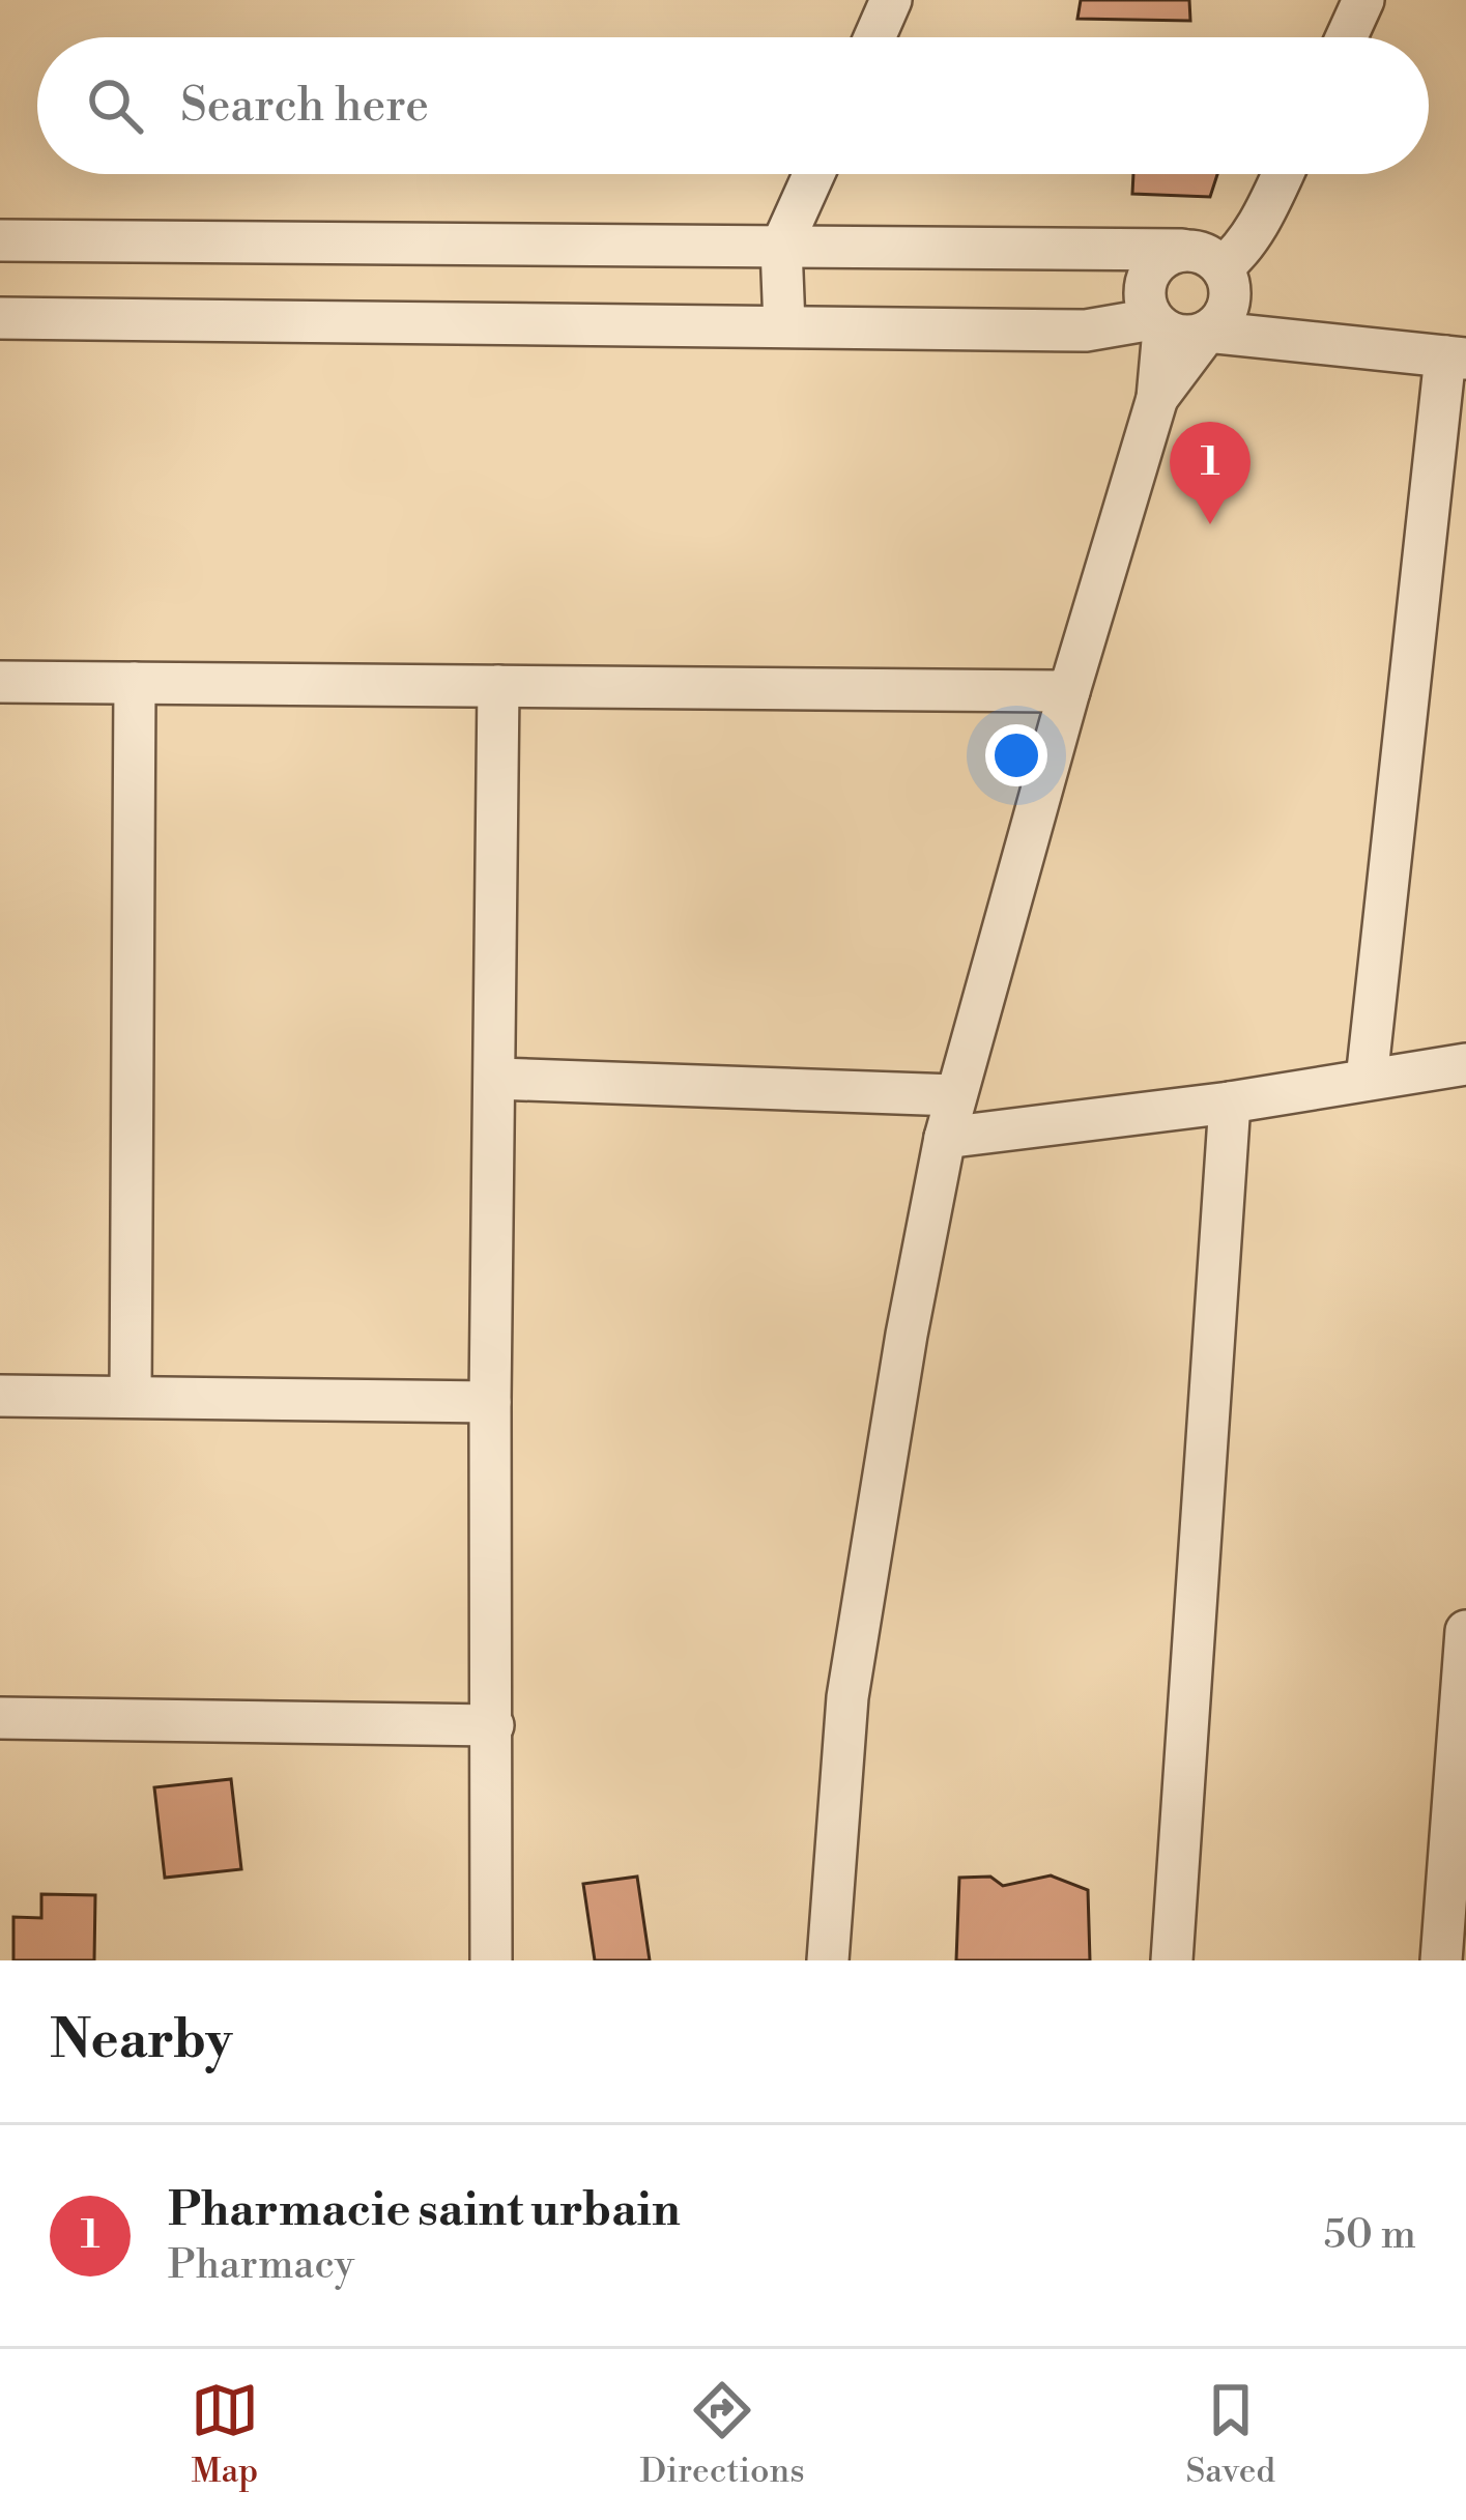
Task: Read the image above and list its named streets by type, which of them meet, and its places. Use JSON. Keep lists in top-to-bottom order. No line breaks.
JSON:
{"page":{"search":"Search here","pins":"1","heading":"Nearby","list":[{"mark":"1","name":"Pharmacie saint urbain","note":"Pharmacy","value":"50 m"}],"nav":["Map","Directions","Saved"]}}
